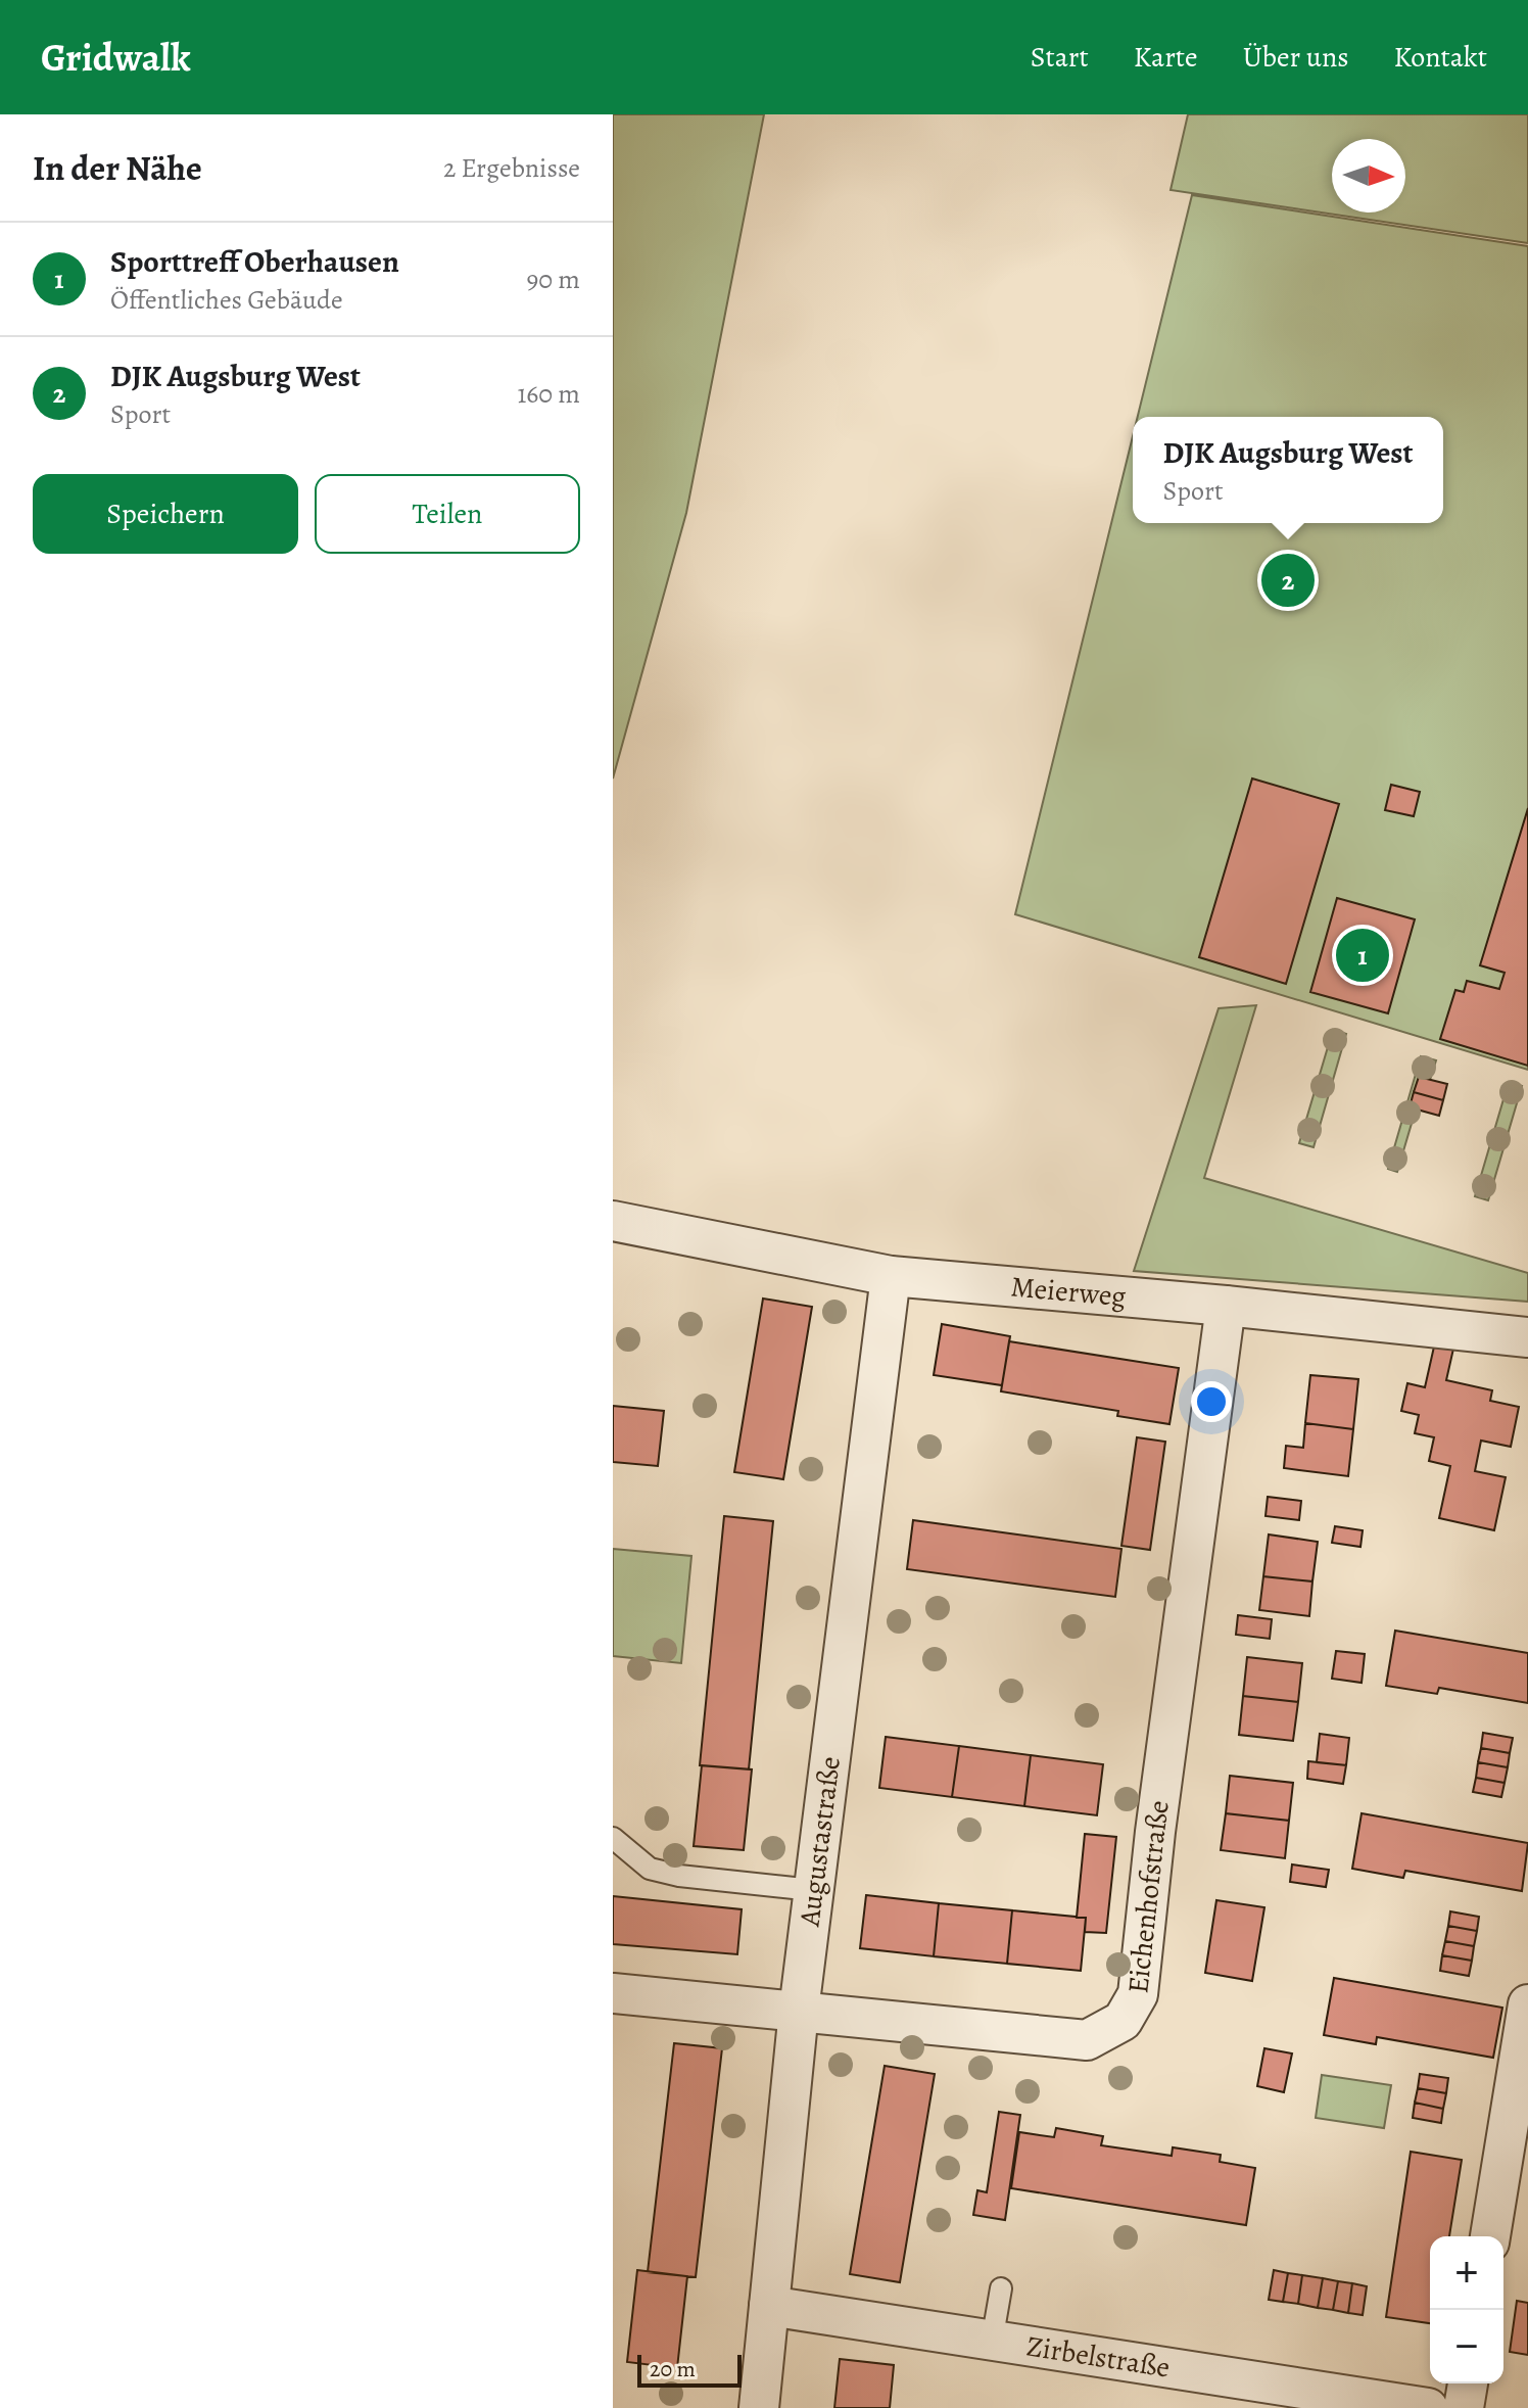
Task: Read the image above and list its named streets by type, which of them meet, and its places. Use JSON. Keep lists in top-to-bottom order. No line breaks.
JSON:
{"streets":{"street":["Meierweg","Augustastraße","Eichenhofstraße","Zirbelstraße"]},"crossings":[["Meierweg","Augustastraße"],["Meierweg","Eichenhofstraße"],["Augustastraße","Eichenhofstraße"],["Augustastraße","Zirbelstraße"]],"scale_bar":"20 m","north":"right","page":{"header":"Gridwalk","nav":["Start","Karte","Über uns","Kontakt"],"heading":["In der Nähe","2 Ergebnisse"],"list":[{"mark":"1","name":"Sporttreff Oberhausen","note":"Öffentliches Gebäude","value":"90 m"},{"mark":"2","name":"DJK Augsburg West","note":"Sport","value":"160 m"}],"popup":["DJK Augsburg West","Sport"],"buttons":["Speichern","Teilen"],"pins":["2","1"],"map_buttons":["+","−"],"scale":"20 m"}}
